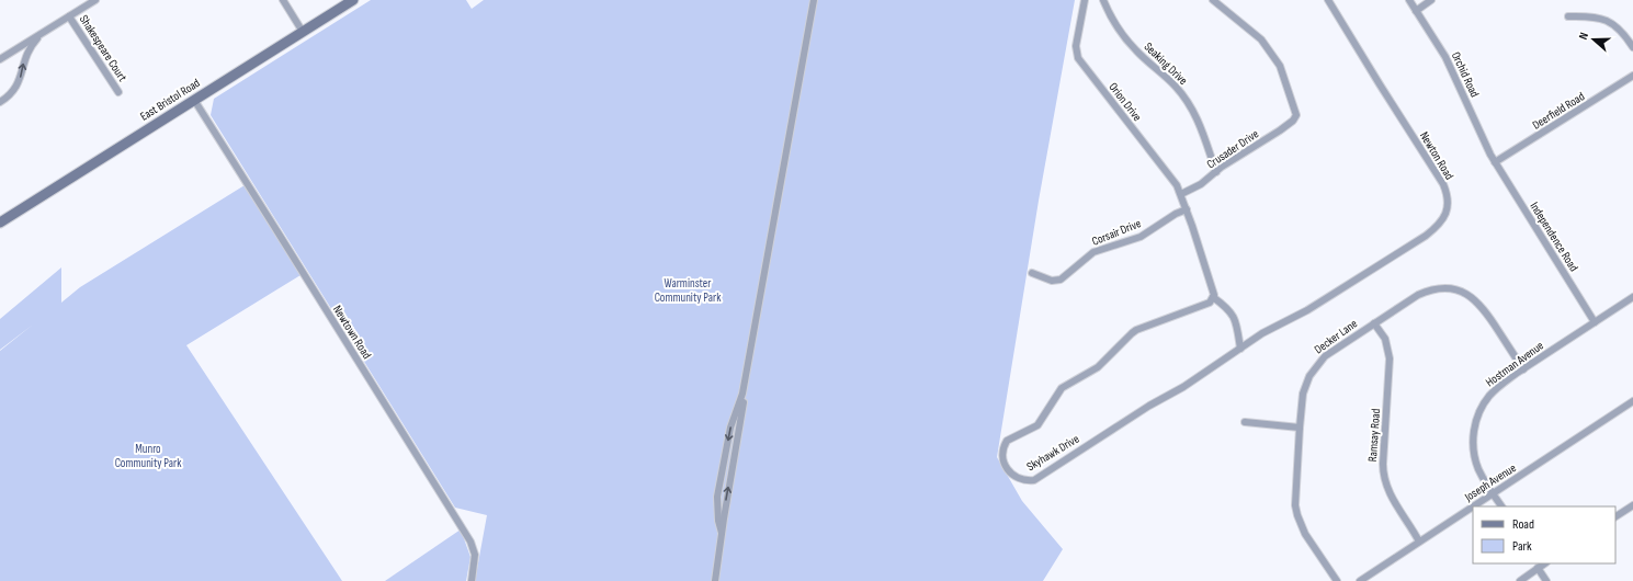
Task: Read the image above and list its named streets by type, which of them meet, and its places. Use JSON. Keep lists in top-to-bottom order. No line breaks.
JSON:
{"streets":{"main road":["East Bristol Road"],"street":["Shakespeare Court","Seaking Drive","Orchid Road","Orion Drive","Deerfield Road","Crusader Drive","Newton Road","Corsair Drive","Independence Road","Newtown Road","Decker Lane","Hostman Avenue","Ramsay Road","Skyhawk Drive","Joseph Avenue"]},"crossings":[["Seaking Drive","Crusader Drive"],["Orchid Road","Deerfield Road"],["Orchid Road","Independence Road"],["East Bristol Road","Newtown Road"],["Orion Drive","Crusader Drive"],["Orion Drive","Corsair Drive"],["Deerfield Road","Independence Road"],["Newton Road","Skyhawk Drive"],["Independence Road","Hostman Avenue"],["Decker Lane","Hostman Avenue"],["Decker Lane","Ramsay Road"],["Hostman Avenue","Joseph Avenue"],["Ramsay Road","Joseph Avenue"]],"parks":["Warminster Community Park","Munro Community Park"],"legend":["Road","Park"],"north":"left"}
